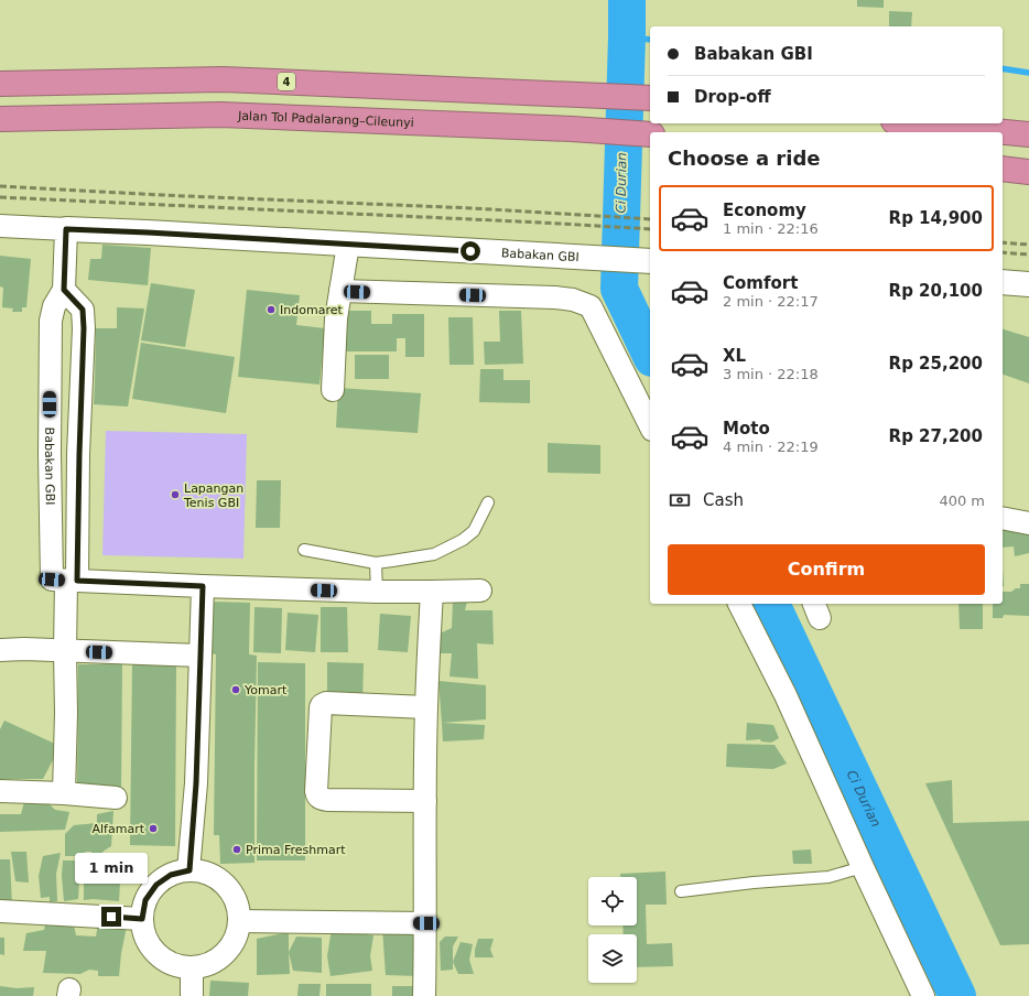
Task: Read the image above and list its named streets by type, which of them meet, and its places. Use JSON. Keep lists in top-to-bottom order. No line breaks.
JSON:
{"streets":{"highway":["4","Jalan Tol Padalarang–Cileunyi"],"street":["Babakan GBI"]},"water":["Ci Durian"],"places":["Indomaret","Lapangan Tenis GBI","Yomart","Alfamart","Prima Freshmart"],"page":{"banner":["Babakan GBI","Drop-off"],"heading":"Choose a ride","list":[{"name":"Economy","note":"1 min · 22:16","value":"Rp 14,900"},{"name":"Comfort","note":"2 min · 22:17","value":"Rp 20,100"},{"name":"XL","note":"3 min · 22:18","value":"Rp 25,200"},{"name":"Moto","note":"4 min · 22:19","value":"Rp 27,200"}],"pay":["Cash","400 m"],"buttons":"Confirm","bubble":"1 min"}}
